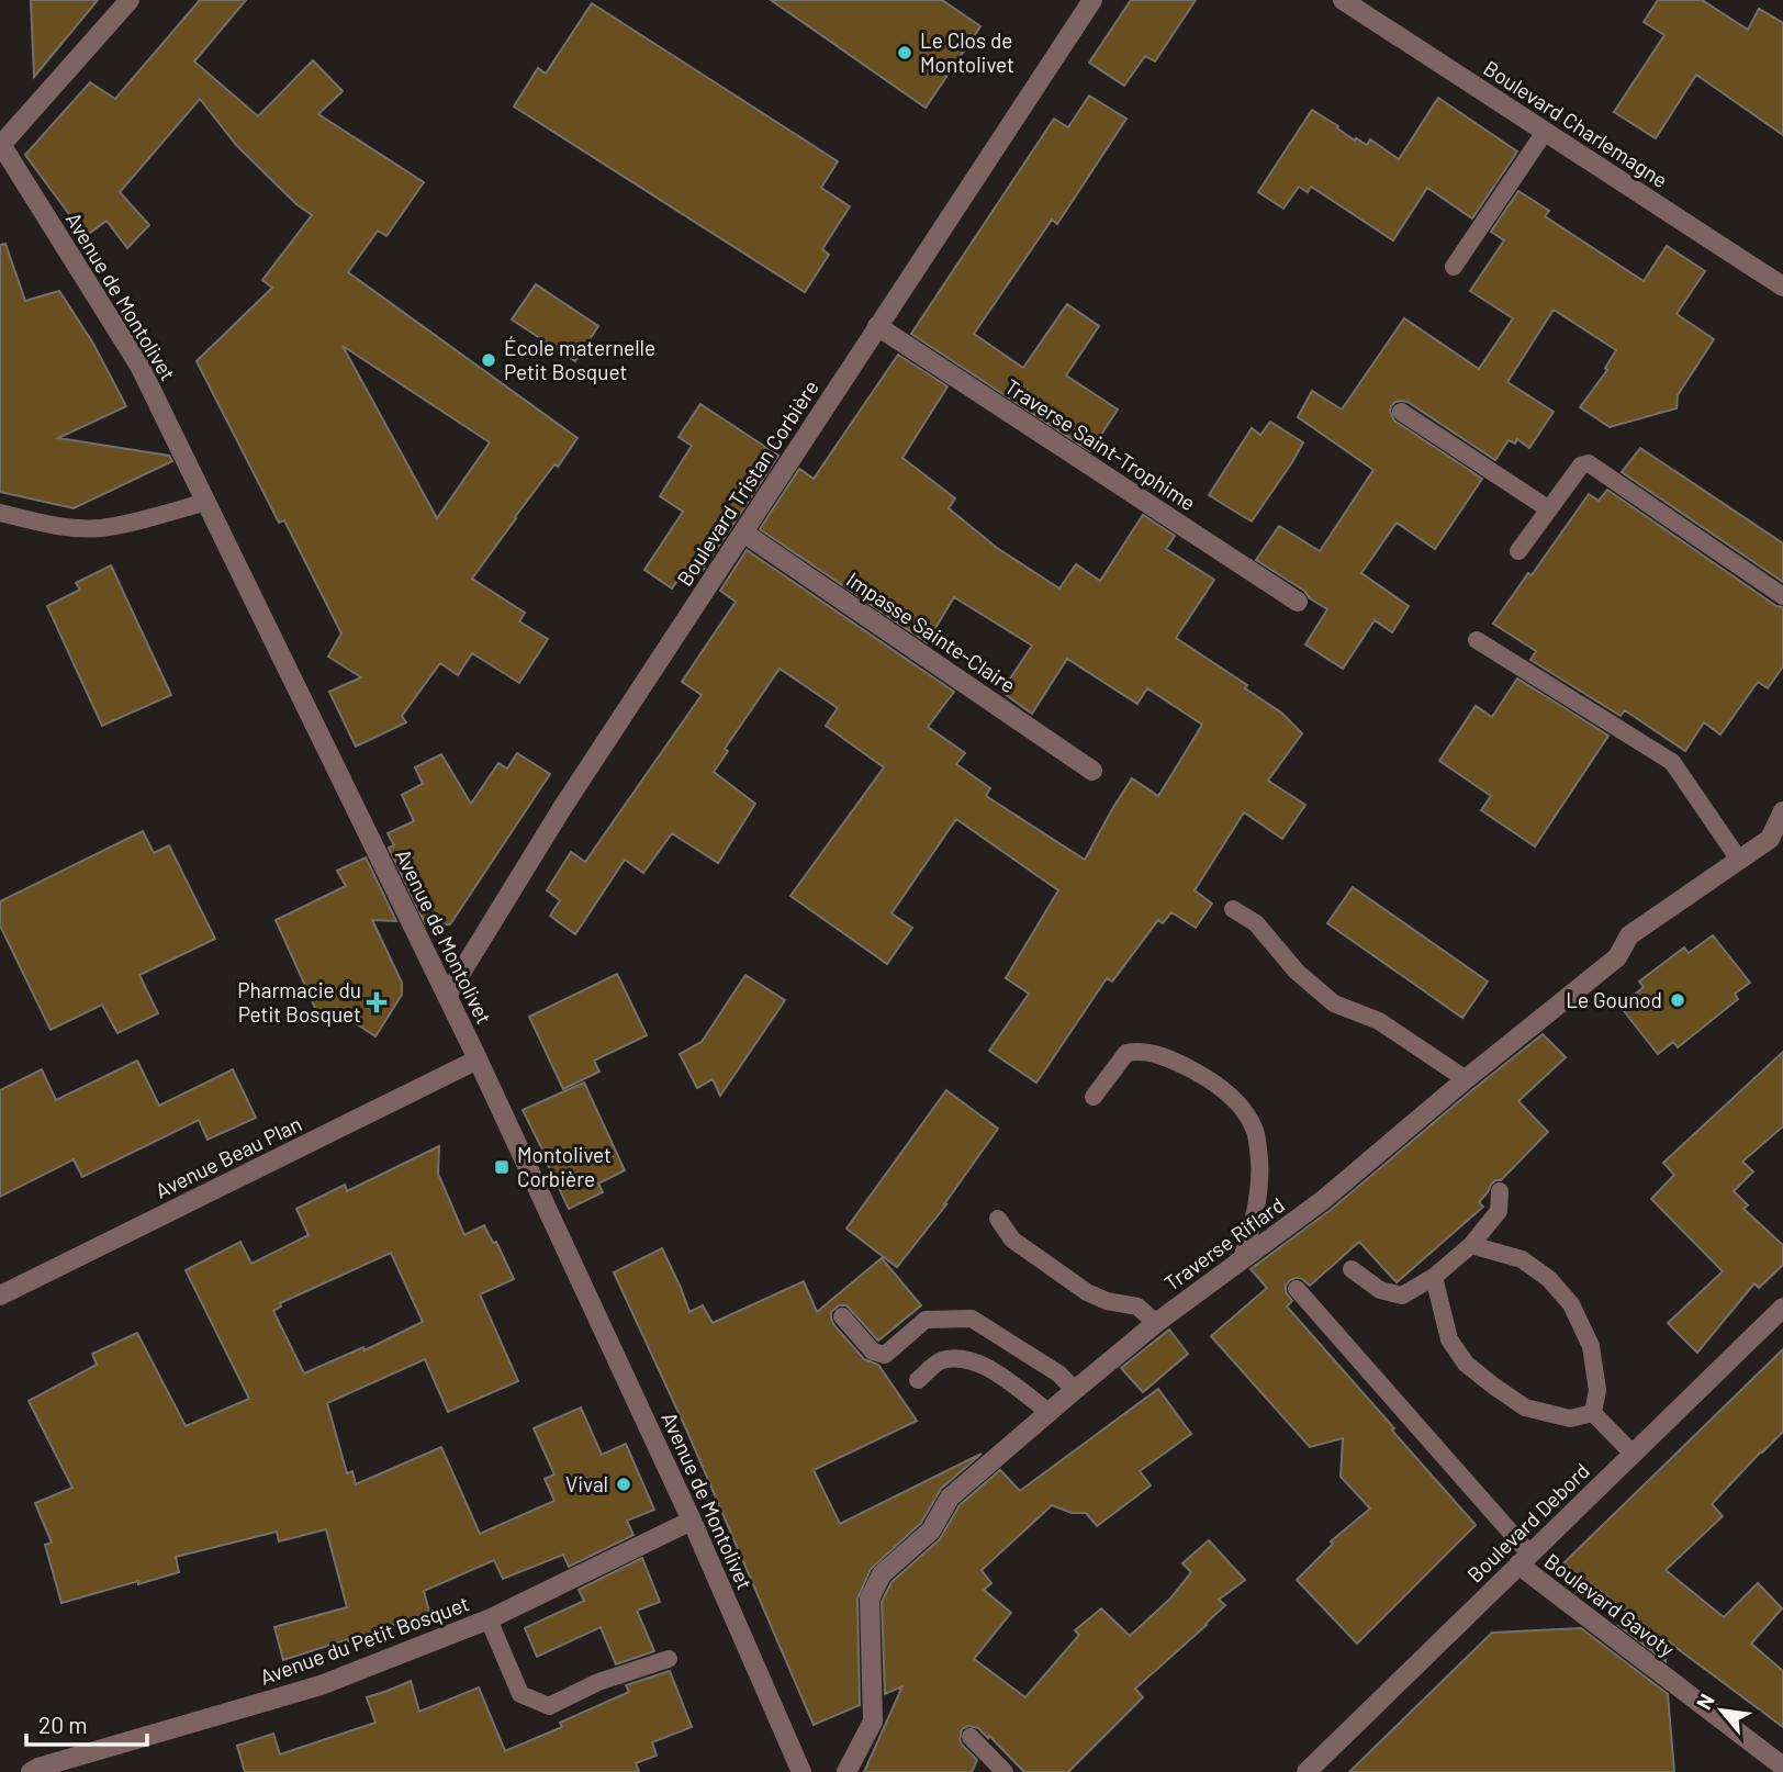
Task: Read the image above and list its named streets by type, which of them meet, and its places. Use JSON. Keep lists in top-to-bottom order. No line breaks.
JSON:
{"streets":{"street":["Boulevard Charlemagne","Avenue de Montolivet","Traverse Saint-Trophime","Boulevard Tristan Corbière","Impasse Sainte-Claire","Avenue Beau Plan","Traverse Riflard","Boulevard Debord","Boulevard Gavoty","Avenue du Petit Bosquet"]},"crossings":[["Avenue de Montolivet","Boulevard Tristan Corbière"],["Avenue de Montolivet","Avenue Beau Plan"],["Avenue de Montolivet","Avenue du Petit Bosquet"],["Traverse Saint-Trophime","Boulevard Tristan Corbière"],["Boulevard Tristan Corbière","Impasse Sainte-Claire"],["Boulevard Debord","Boulevard Gavoty"]],"places":{"other":["Le Clos de Montolivet","École maternelle Petit Bosquet","Le Gounod","Vival"],"health":["Pharmacie du Petit Bosquet"],"transit":["Montolivet Corbière"]},"scale_bar":"20 m","north":"top left"}
